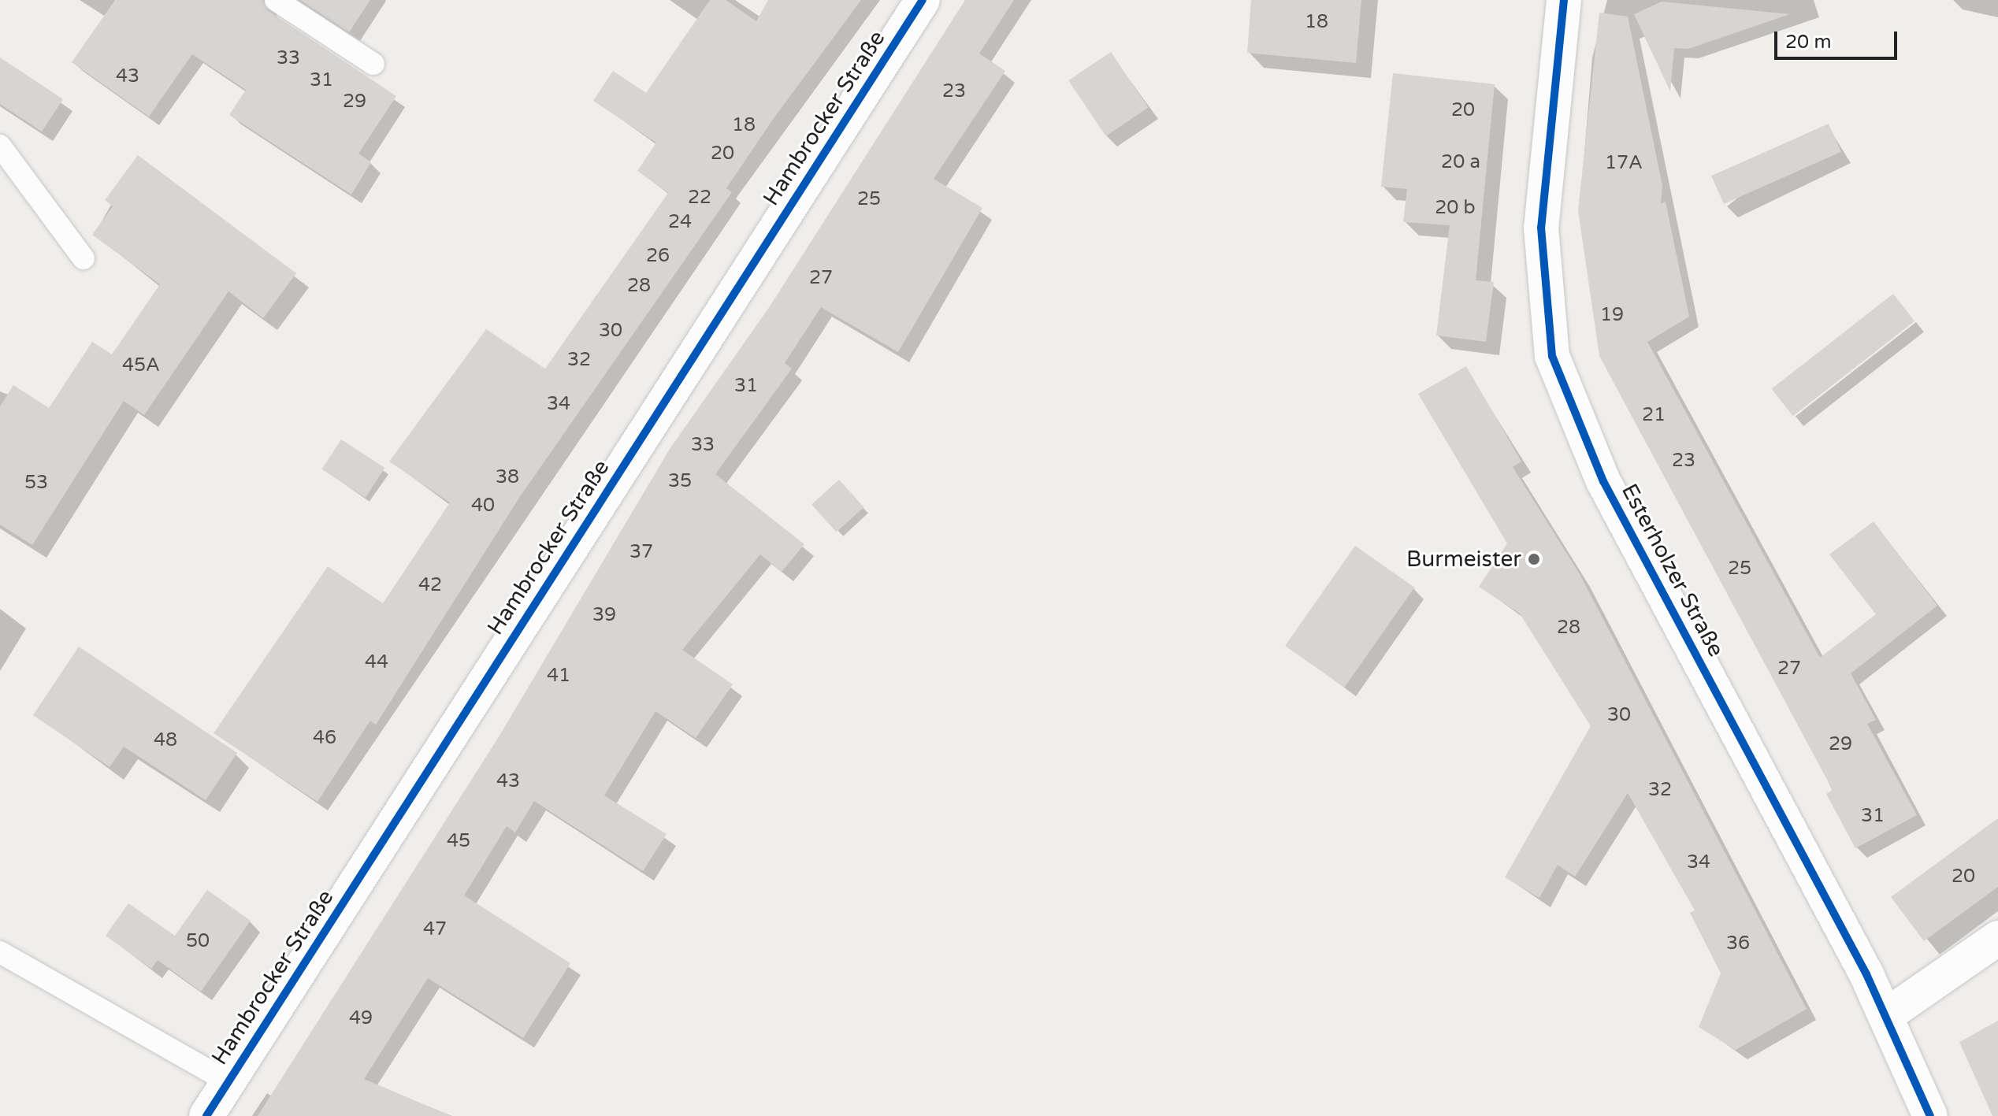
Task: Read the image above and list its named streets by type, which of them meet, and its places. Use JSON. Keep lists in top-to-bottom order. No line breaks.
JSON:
{"streets":{"street":["Hambrocker Straße","Esterholzer Straße"]},"places":["Burmeister"],"house_numbers":["18","33","43","31","23","29","20","18","20","20 a","17A","22","25","20 b","24","26","27","28","19","30","32","45A","31","34","21","33","23","38","35","53","40","37","25","42","39","28","44","27","41","30","46","48","29","43","32","31","45","34","20","47","50","36","49"],"scale_bar":"20 m"}
